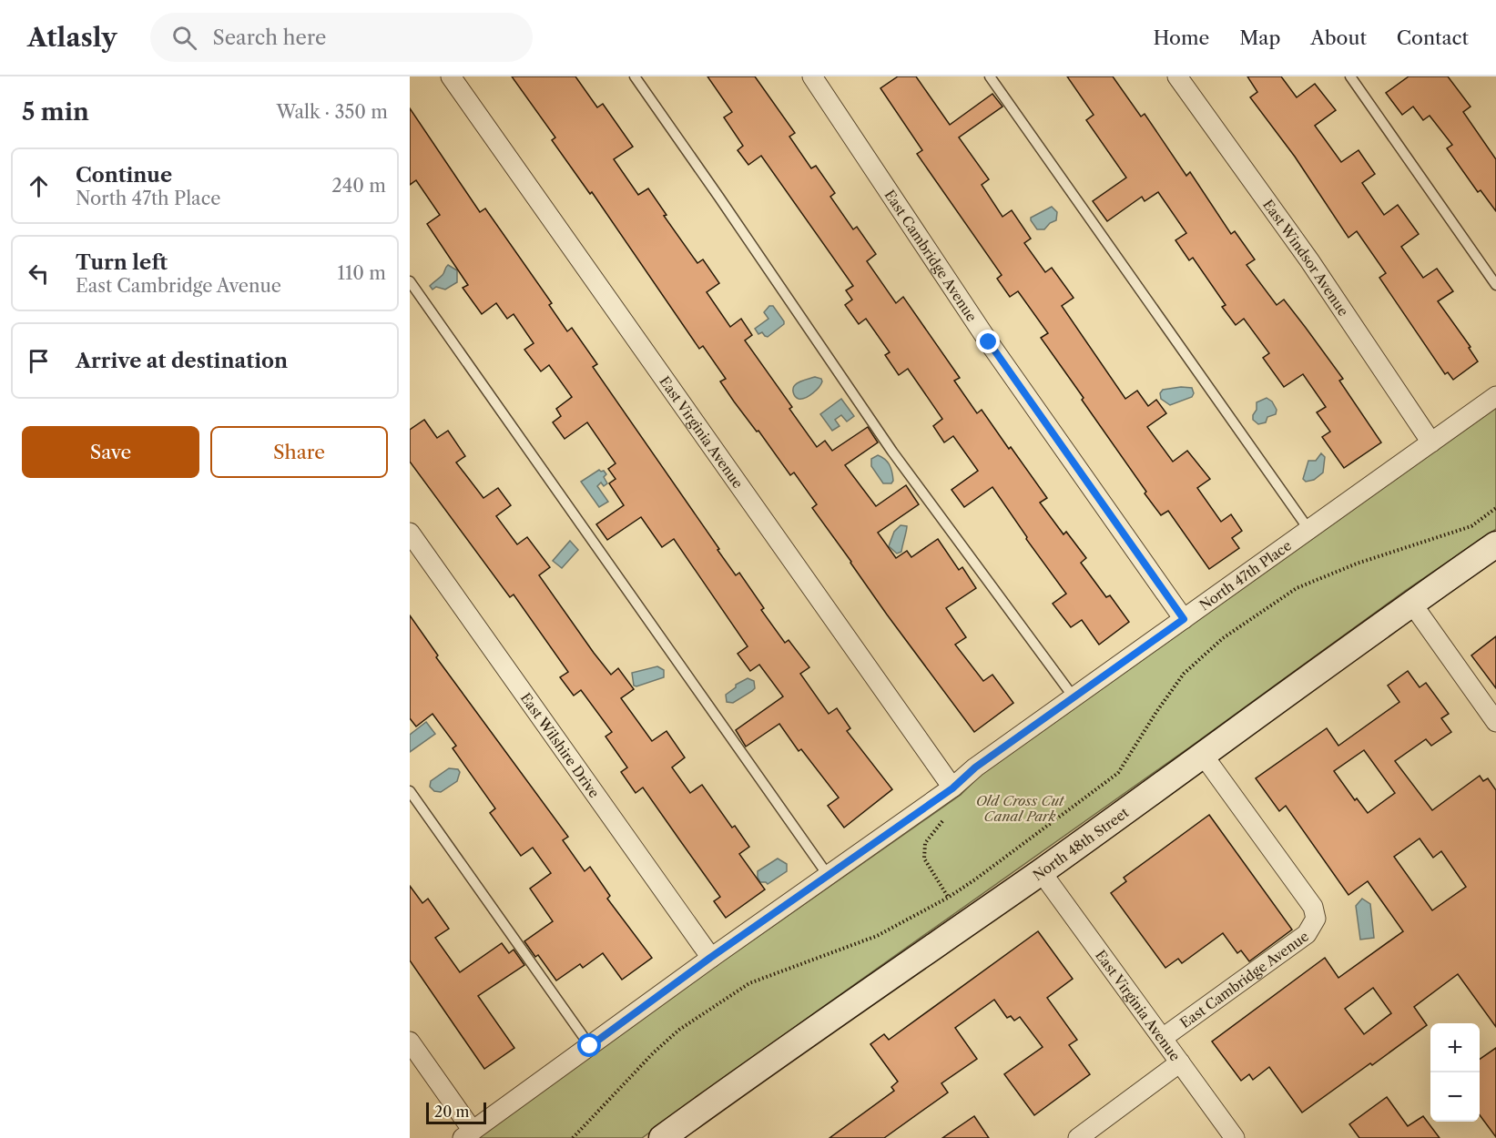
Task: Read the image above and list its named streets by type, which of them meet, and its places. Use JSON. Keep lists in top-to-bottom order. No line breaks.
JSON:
{"streets":{"street":["East Cambridge Avenue","East Windsor Avenue","East Virginia Avenue","North 47th Place","East Wilshire Drive","North 48th Street"]},"crossings":[["East Cambridge Avenue","East Virginia Avenue"],["East Cambridge Avenue","North 47th Place"],["East Cambridge Avenue","North 48th Street"],["East Windsor Avenue","North 47th Place"],["East Virginia Avenue","North 47th Place"],["East Virginia Avenue","North 48th Street"],["North 47th Place","East Wilshire Drive"]],"parks":["Old Cross Cut Canal Park"],"scale_bar":"20 m","page":{"header":"Atlasly","search":"Search here","nav":["Home","Map","About","Contact"],"heading":["5 min","Walk · 350 m"],"list":[["Continue","North 47th Place","240 m"],["Turn left","East Cambridge Avenue","110 m"],"Arrive at destination"],"buttons":["Save","Share"],"map_buttons":["+","−"],"scale":"20 m"}}
